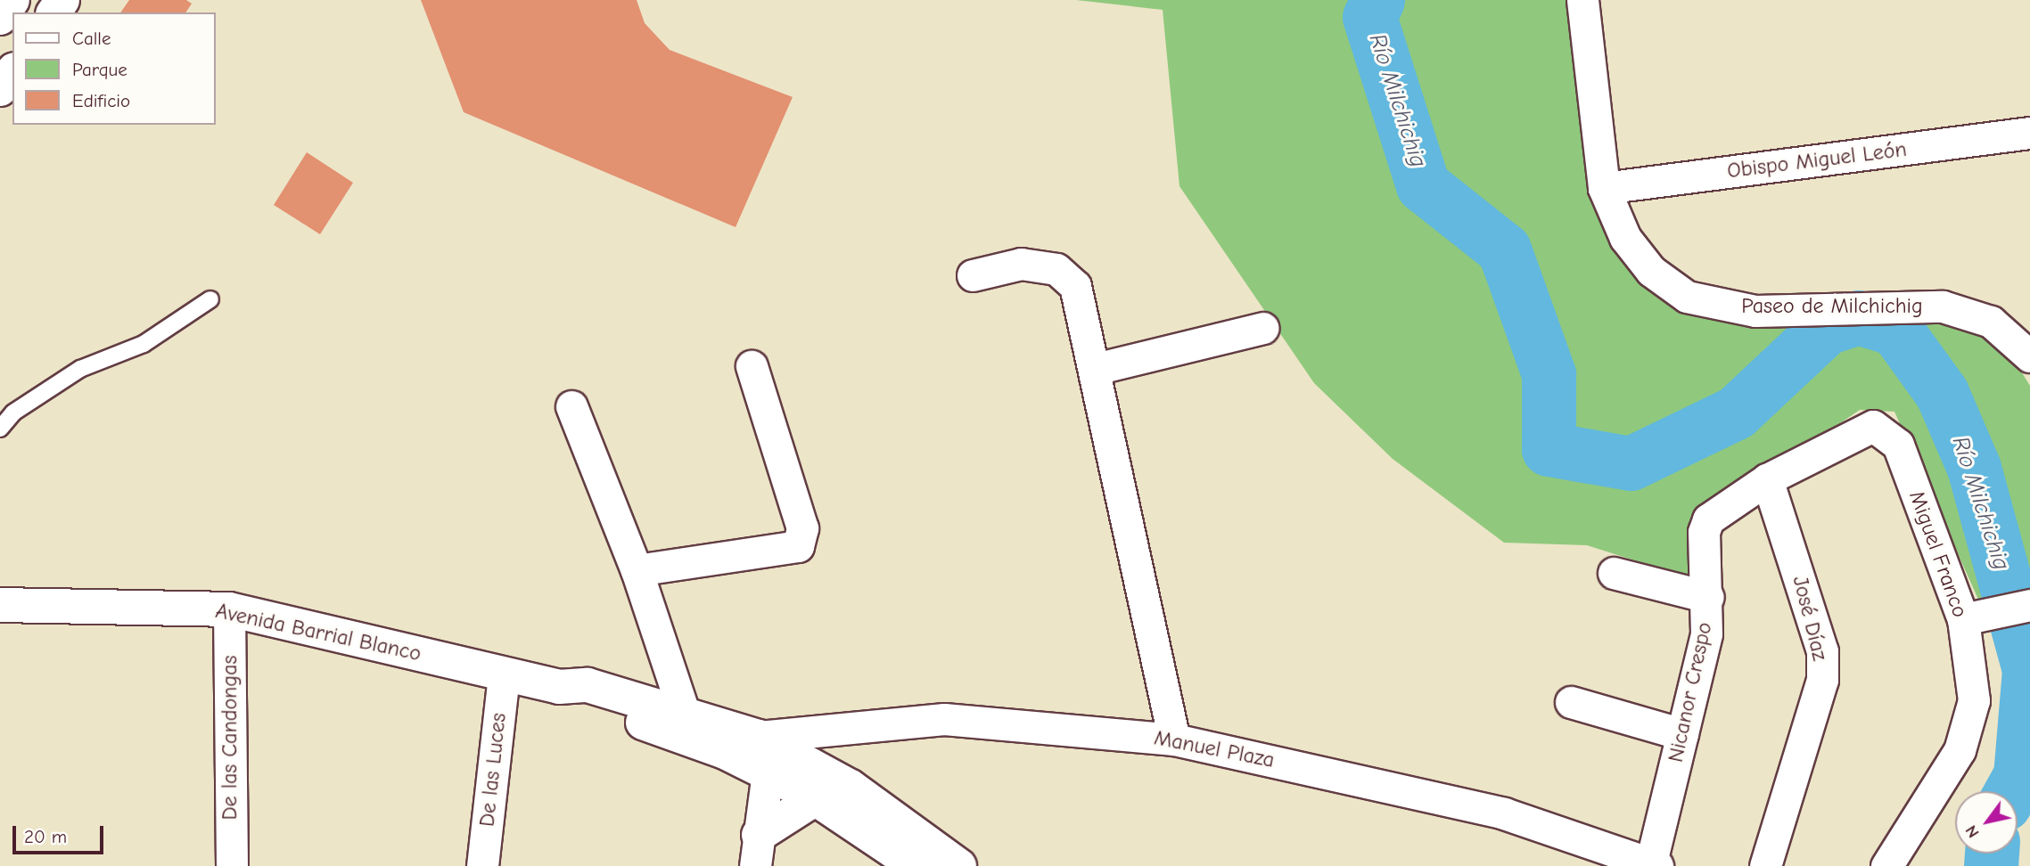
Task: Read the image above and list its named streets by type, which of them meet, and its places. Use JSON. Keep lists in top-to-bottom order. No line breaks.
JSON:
{"streets":{"street":["Obispo Miguel León","Paseo de Milchichig","Miguel Franco","José Díaz","Avenida Barrial Blanco","Nicanor Crespo","De las Candongas","Manuel Plaza","De las Luces"]},"crossings":[["Obispo Miguel León","Paseo de Milchichig"],["Miguel Franco","José Díaz"],["Miguel Franco","Nicanor Crespo"],["Avenida Barrial Blanco","De las Candongas"],["Avenida Barrial Blanco","Manuel Plaza"],["Avenida Barrial Blanco","De las Luces"],["Nicanor Crespo","Manuel Plaza"]],"water":["Río Milchichig"],"legend":["Calle","Parque","Edificio"],"scale_bar":"20 m","north":"bottom left"}
